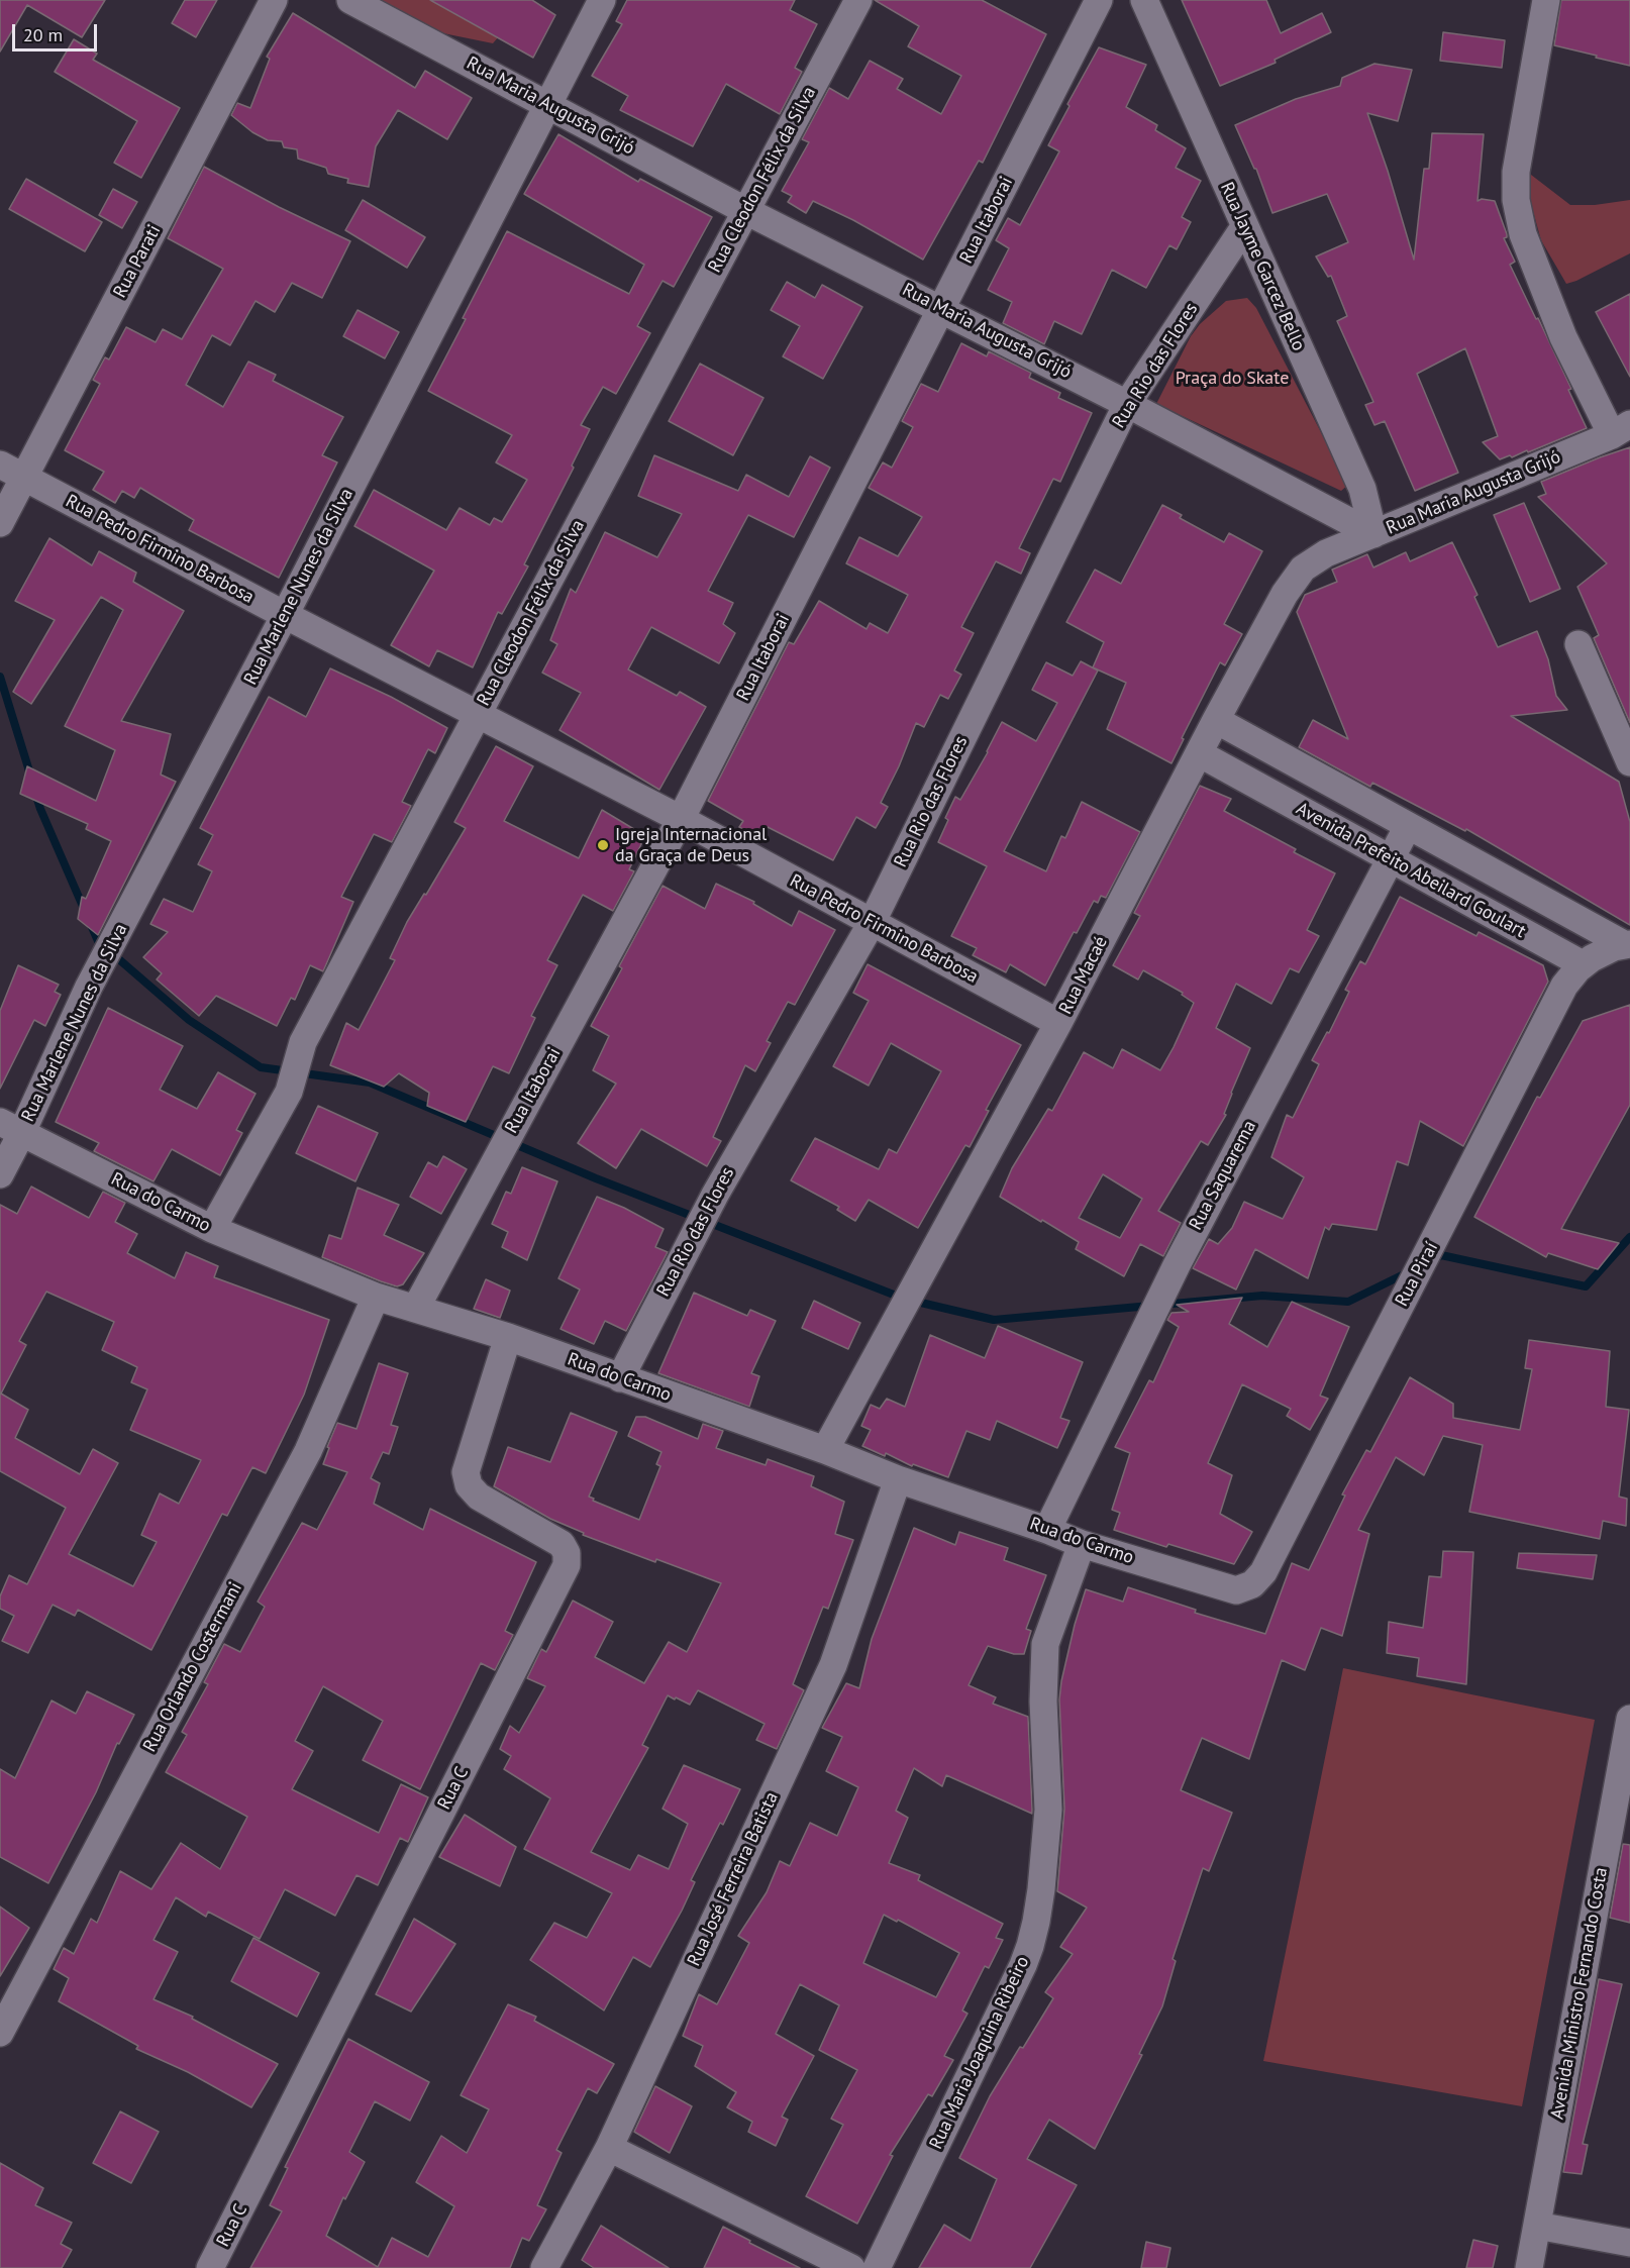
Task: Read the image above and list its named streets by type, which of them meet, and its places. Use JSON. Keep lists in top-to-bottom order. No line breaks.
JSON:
{"streets":{"street":["Rua Maria Augusta Grijó","Rua Cleodon Félix da Silva","Rua Itaborai","Rua Parati","Rua Jayme Garcez Bello","Rua Rio das Flores","Rua Pedro Firmino Barbosa","Rua Marlene Nunes da Silva","Avenida Prefeito Abeilard Goulart","Rua Macaé","Rua Saquarema","Rua do Carmo","Rua Piraí","Rua Orlando Costermani","Rua C","Rua José Ferreira Batista","Avenida Ministro Fernando Costa","Rua Maria Joaquina Ribeiro"]},"crossings":[["Rua Maria Augusta Grijó","Rua Cleodon Félix da Silva"],["Rua Maria Augusta Grijó","Rua Itaborai"],["Rua Maria Augusta Grijó","Rua Jayme Garcez Bello"],["Rua Maria Augusta Grijó","Rua Rio das Flores"],["Rua Maria Augusta Grijó","Rua Marlene Nunes da Silva"],["Rua Maria Augusta Grijó","Rua Macaé"],["Rua Cleodon Félix da Silva","Rua Pedro Firmino Barbosa"],["Rua Cleodon Félix da Silva","Rua do Carmo"],["Rua Itaborai","Rua Pedro Firmino Barbosa"],["Rua Itaborai","Rua do Carmo"],["Rua Parati","Rua Pedro Firmino Barbosa"],["Rua Jayme Garcez Bello","Rua Rio das Flores"],["Rua Jayme Garcez Bello","Rua Macaé"],["Rua Rio das Flores","Rua Pedro Firmino Barbosa"],["Rua Rio das Flores","Rua do Carmo"],["Rua Pedro Firmino Barbosa","Rua Marlene Nunes da Silva"],["Rua Pedro Firmino Barbosa","Rua Macaé"],["Rua Marlene Nunes da Silva","Rua do Carmo"],["Avenida Prefeito Abeilard Goulart","Rua Macaé"],["Avenida Prefeito Abeilard Goulart","Rua Saquarema"],["Avenida Prefeito Abeilard Goulart","Rua Piraí"],["Rua Macaé","Rua do Carmo"],["Rua Saquarema","Rua do Carmo"],["Rua do Carmo","Rua Piraí"],["Rua do Carmo","Rua Orlando Costermani"],["Rua do Carmo","Rua C"],["Rua do Carmo","Rua José Ferreira Batista"],["Rua do Carmo","Rua Maria Joaquina Ribeiro"]],"parks":["Praça do Skate"],"places":["Igreja Internacional da Graça de Deus"],"scale_bar":"20 m"}
